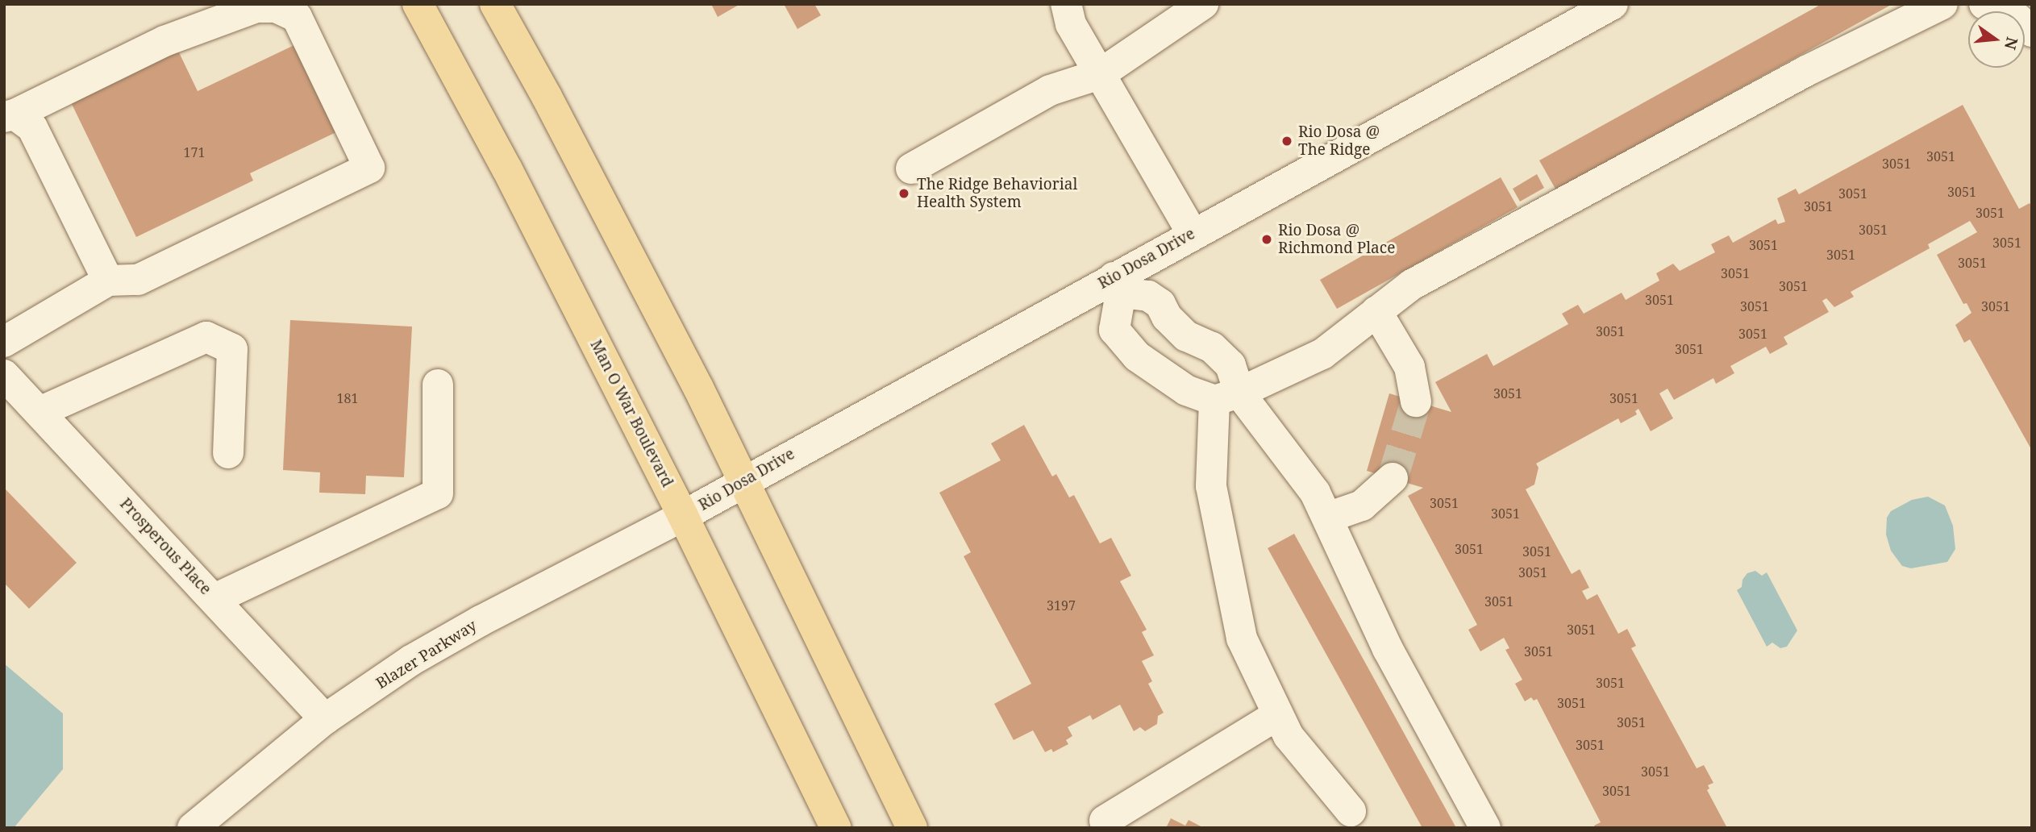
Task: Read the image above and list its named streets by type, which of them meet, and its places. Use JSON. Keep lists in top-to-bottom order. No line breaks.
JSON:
{"streets":{"main road":["Man O War Boulevard"],"street":["Rio Dosa Drive","Prosperous Place","Blazer Parkway"]},"crossings":[["Rio Dosa Drive","Man O War Boulevard"],["Rio Dosa Drive","Blazer Parkway"],["Man O War Boulevard","Blazer Parkway"],["Prosperous Place","Blazer Parkway"]],"places":["Rio Dosa @ The Ridge","The Ridge Behaviorial Health System","Rio Dosa @ Richmond Place"],"house_numbers":["171","3051","3051","3051","3051","3051","3051","3051","3051","3051","3051","3051","3051","3051","3051","3051","3051","3051","3051","3051","3051","181","3051","3051","3051","3051","3051","3051","3051","3197","3051","3051","3051","3051","3051","3051","3051","3051"],"north":"right"}
